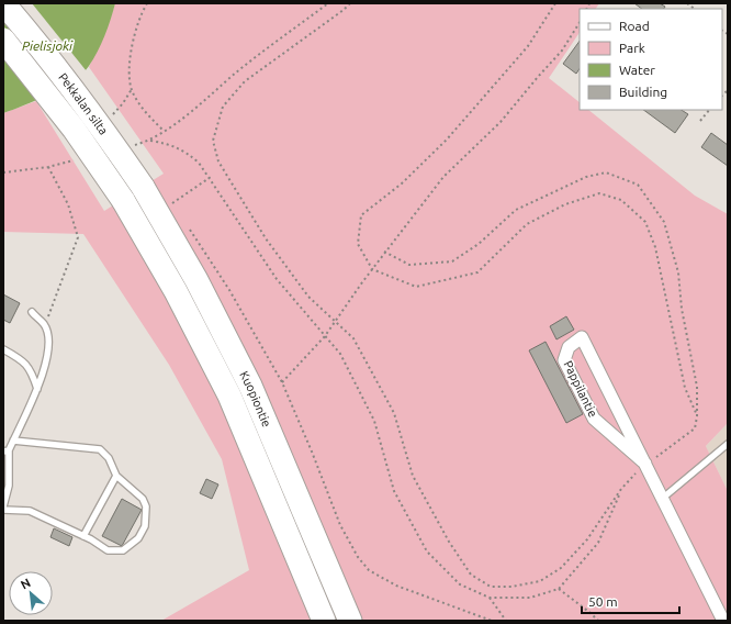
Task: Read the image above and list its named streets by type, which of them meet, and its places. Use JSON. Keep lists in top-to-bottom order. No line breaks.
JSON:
{"streets":{"highway":["Pekkalan silta","Kuopiontie"],"street":["Pappilantie"]},"crossings":[["Pekkalan silta","Kuopiontie"]],"water":["Pielisjoki"],"legend":["Road","Park","Water","Building"],"scale_bar":"50 m","north":"top left"}
